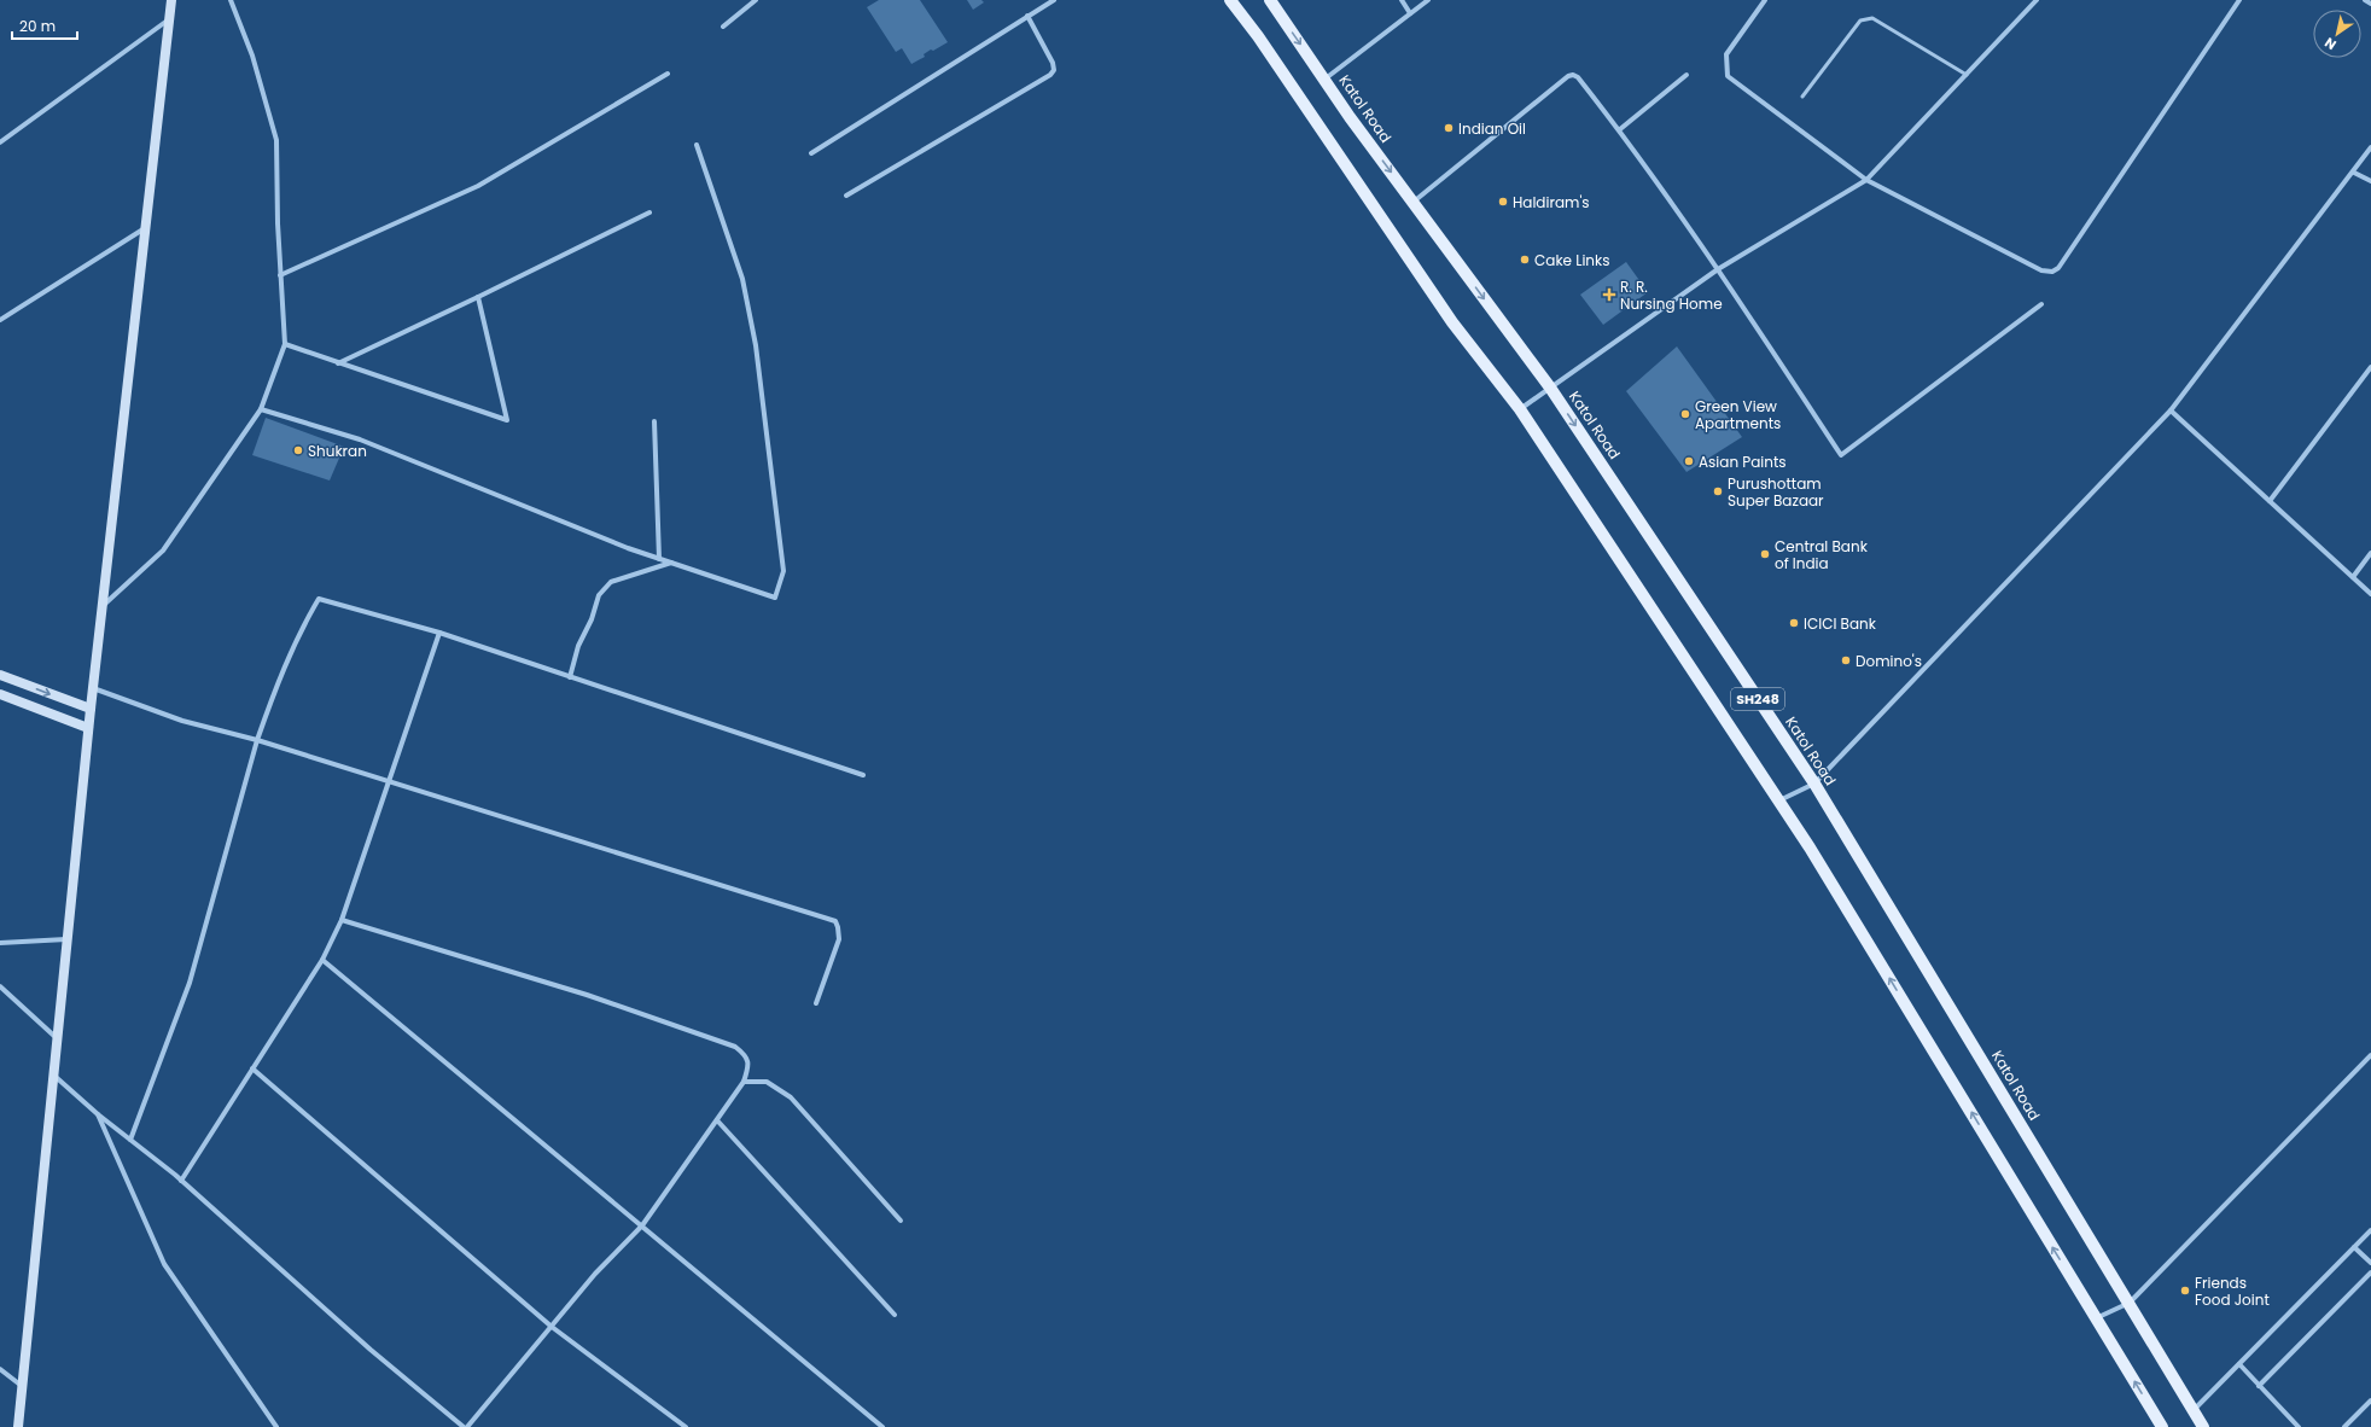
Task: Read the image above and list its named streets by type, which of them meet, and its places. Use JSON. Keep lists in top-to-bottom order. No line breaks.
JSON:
{"streets":{"main road":["Katol Road","SH248"]},"places":{"other":["Indian Oil","Haldiram's","Cake Links","Green View Apartments","Shukran","Asian Paints","Purushottam Super Bazaar","Central Bank of India","ICICI Bank","Domino's","Friends Food Joint"],"health":["R. R. Nursing Home"]},"scale_bar":"20 m","north":"bottom left"}
